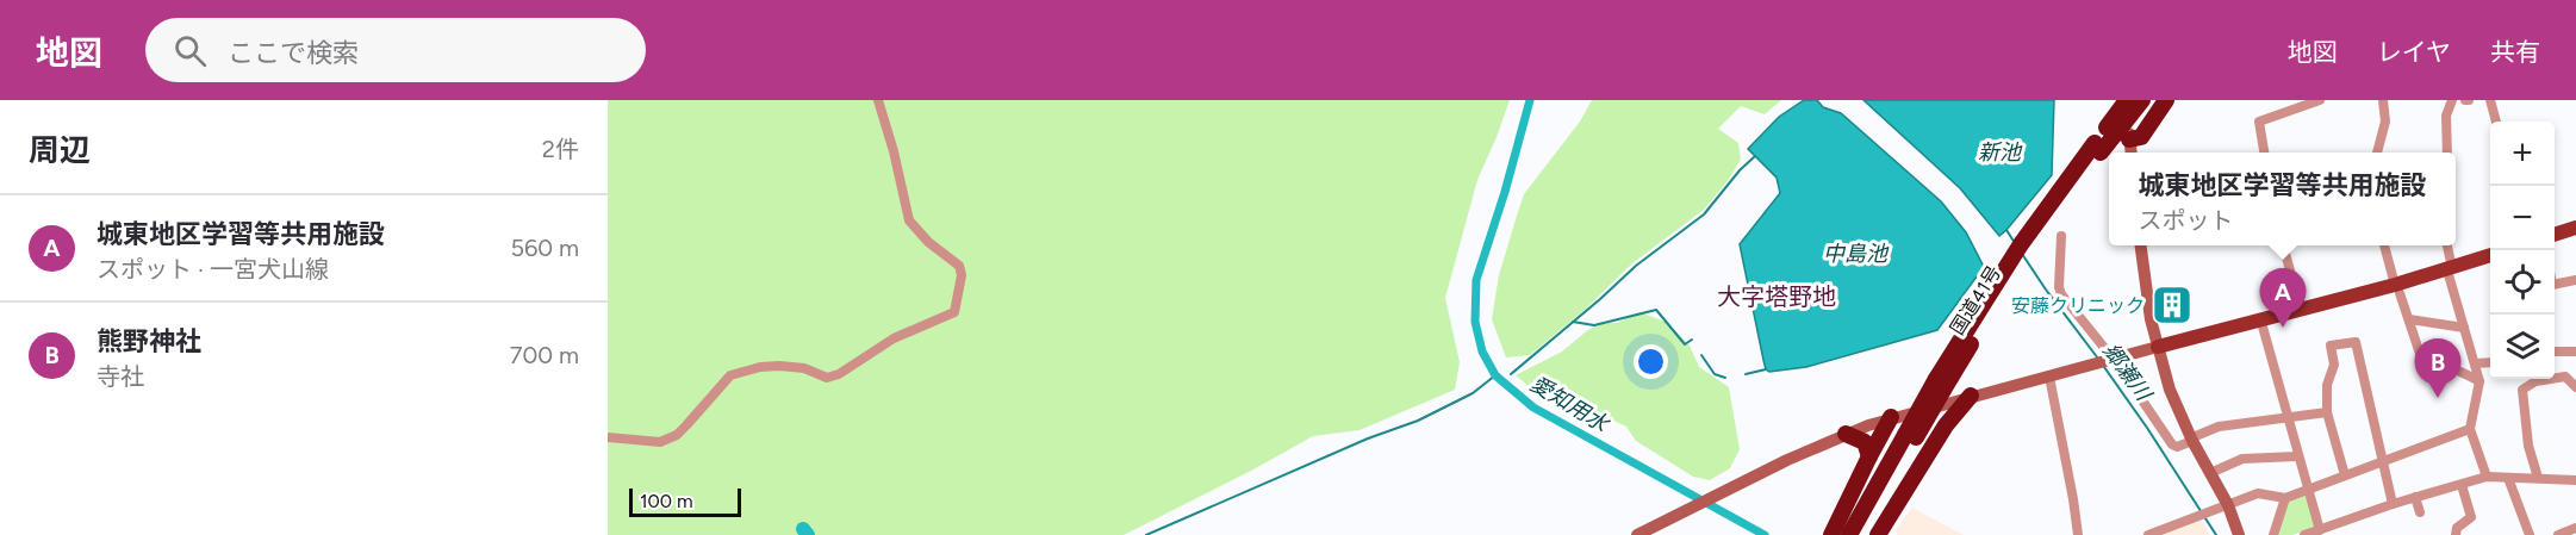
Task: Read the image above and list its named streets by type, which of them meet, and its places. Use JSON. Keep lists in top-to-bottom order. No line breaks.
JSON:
{"streets":{"highway":["国道41号"]},"districts":["大字塔野地"],"water":["新池","中島池","郷瀬川","愛知用水"],"places":{"building":["安藤クリニック"]},"scale_bar":"100 m","page":{"header":"地図","search":"ここで検索","nav":["地図","レイヤ","共有"],"heading":["周辺","2件"],"map_buttons":["+","−"],"popup":["城東地区学習等共用施設","スポット"],"list":[{"mark":"A","name":"城東地区学習等共用施設","note":"スポット · 一宮犬山線","value":"560 m"},{"mark":"B","name":"熊野神社","note":"寺社","value":"700 m"}],"pins":["A","B"],"scale":"100 m"}}
